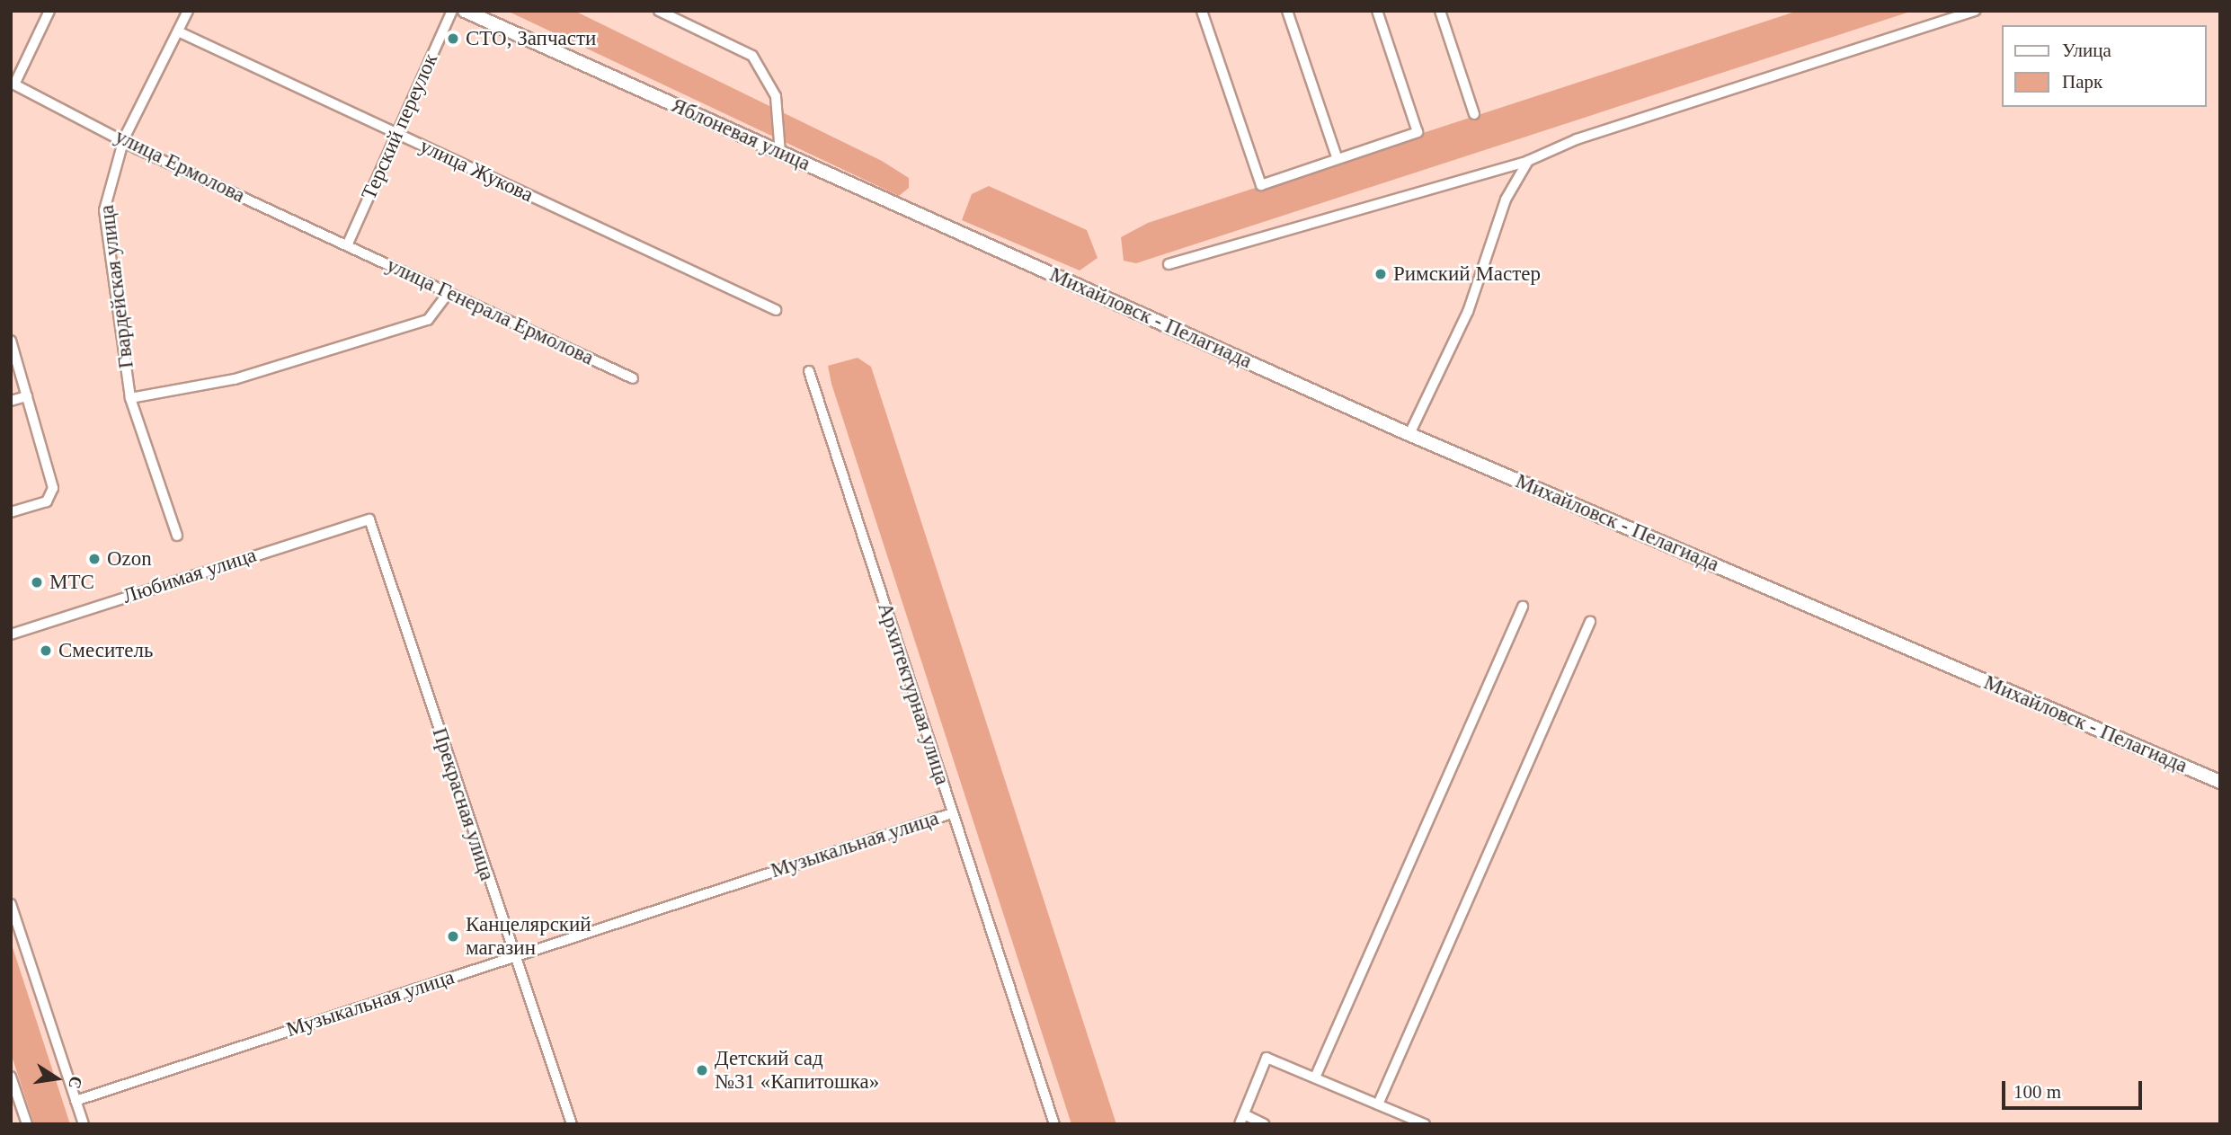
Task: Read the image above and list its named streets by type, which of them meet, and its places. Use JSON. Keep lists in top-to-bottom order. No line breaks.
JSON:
{"streets":{"street":["Терский переулок","Яблоневая улица","улица Ермолова","улица Жукова","Гвардейская улица","улица Генерала Ермолова","Михайловск - Пелагиада","Любимая улица","Архитектурная улица","Прекрасная улица","Музыкальная улица"]},"crossings":[["Терский переулок","улица Ермолова"],["Терский переулок","улица Жукова"],["Терский переулок","улица Генерала Ермолова"],["Яблоневая улица","Михайловск - Пелагиада"],["улица Ермолова","Гвардейская улица"],["улица Ермолова","улица Генерала Ермолова"],["улица Жукова","Гвардейская улица"],["Любимая улица","Прекрасная улица"],["Архитектурная улица","Музыкальная улица"],["Прекрасная улица","Музыкальная улица"]],"places":["СТО, Запчасти","Римский Мастер","Ozon","МТС","Смеситель","Канцелярский магазин","Детский сад №31 «Капитошка»"],"legend":["Улица","Парк"],"scale_bar":"100 m","north":"right"}
